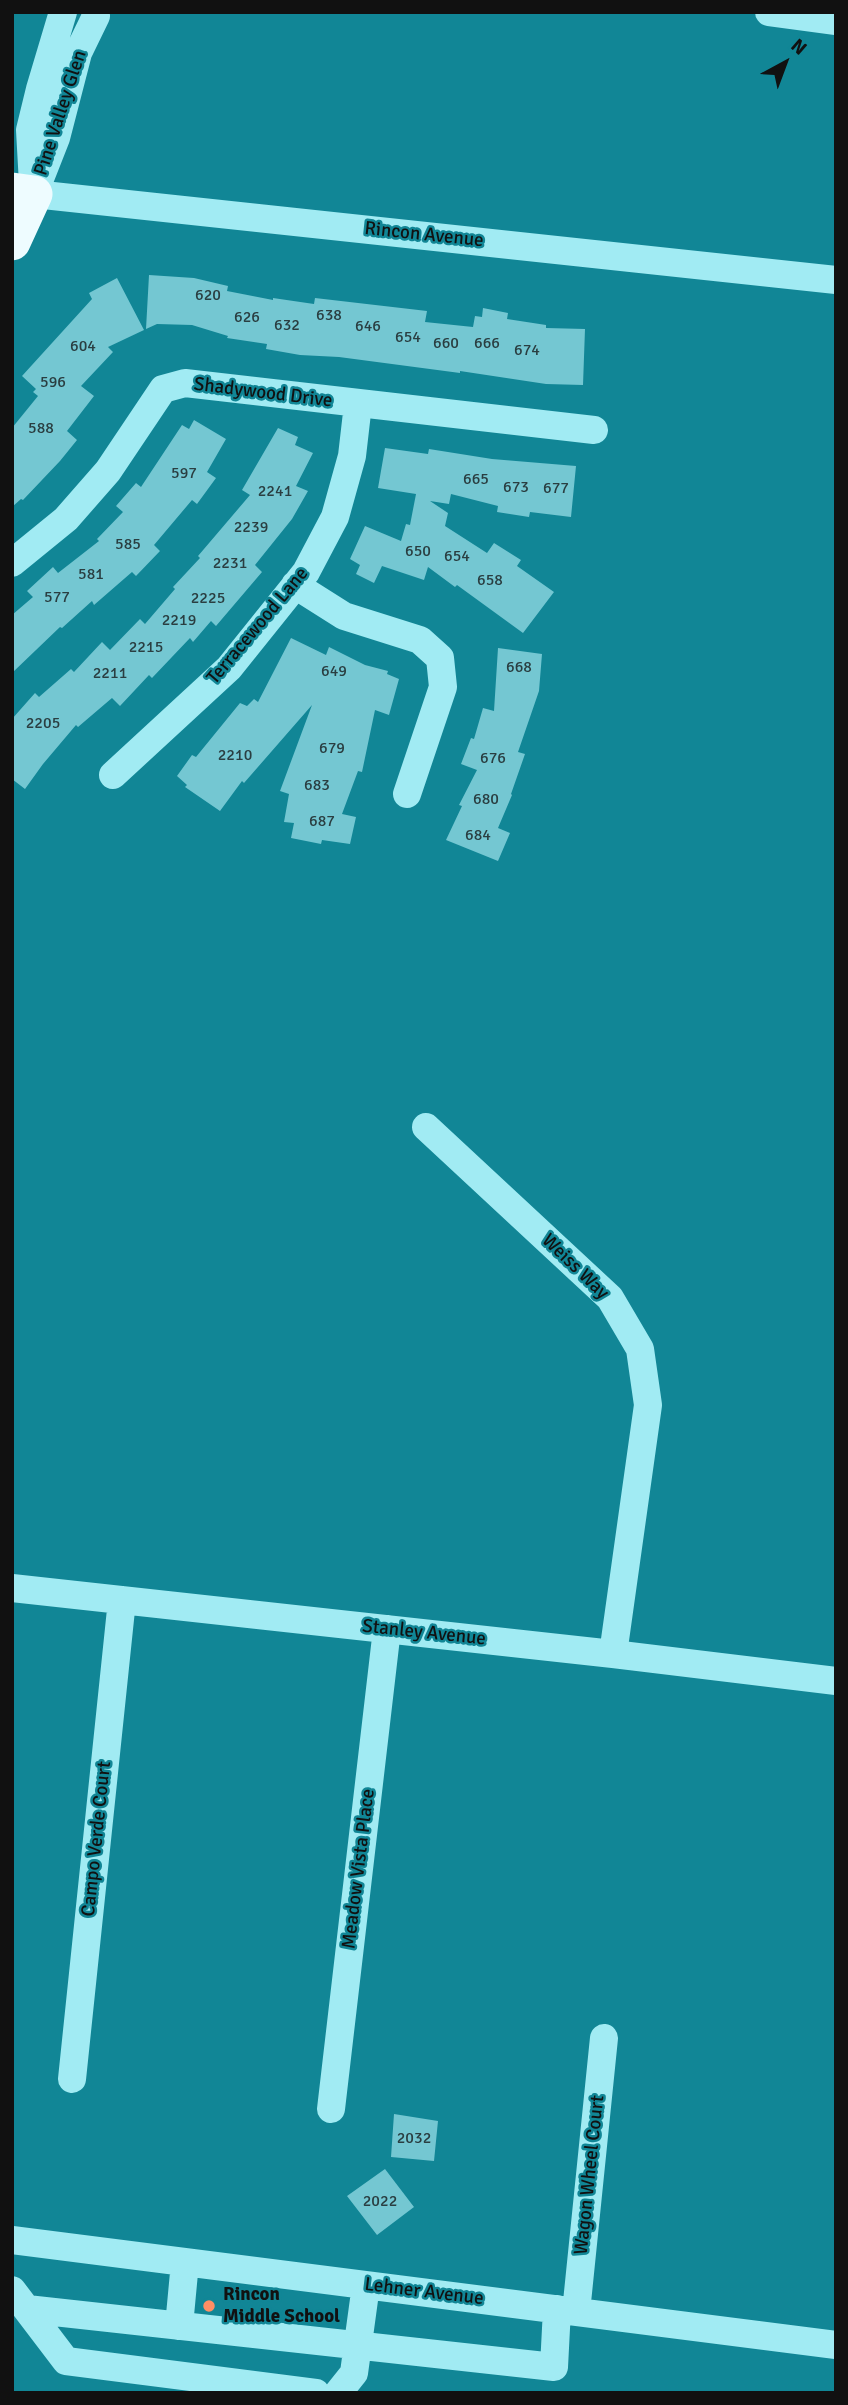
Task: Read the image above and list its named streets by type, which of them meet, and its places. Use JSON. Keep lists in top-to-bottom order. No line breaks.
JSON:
{"streets":{"street":["Pine Valley Glen","Rincon Avenue","Shadywood Drive","Terracewood Lane","Weiss Way","Stanley Avenue","Campo Verde Court","Meadow Vista Place","Wagon Wheel Court","Lehner Avenue"]},"crossings":[["Pine Valley Glen","Rincon Avenue"],["Shadywood Drive","Terracewood Lane"],["Weiss Way","Stanley Avenue"],["Stanley Avenue","Campo Verde Court"],["Stanley Avenue","Meadow Vista Place"],["Wagon Wheel Court","Lehner Avenue"]],"places":["Rincon Middle School"],"house_numbers":["620","638","626","632","646","654","660","666","604","674","596","588","597","665","673","677","2241","2239","585","650","654","2231","581","658","577","2225","2219","2215","668","649","2211","2205","679","2210","676","683","680","687","684","2032","2022"],"north":"top right"}
